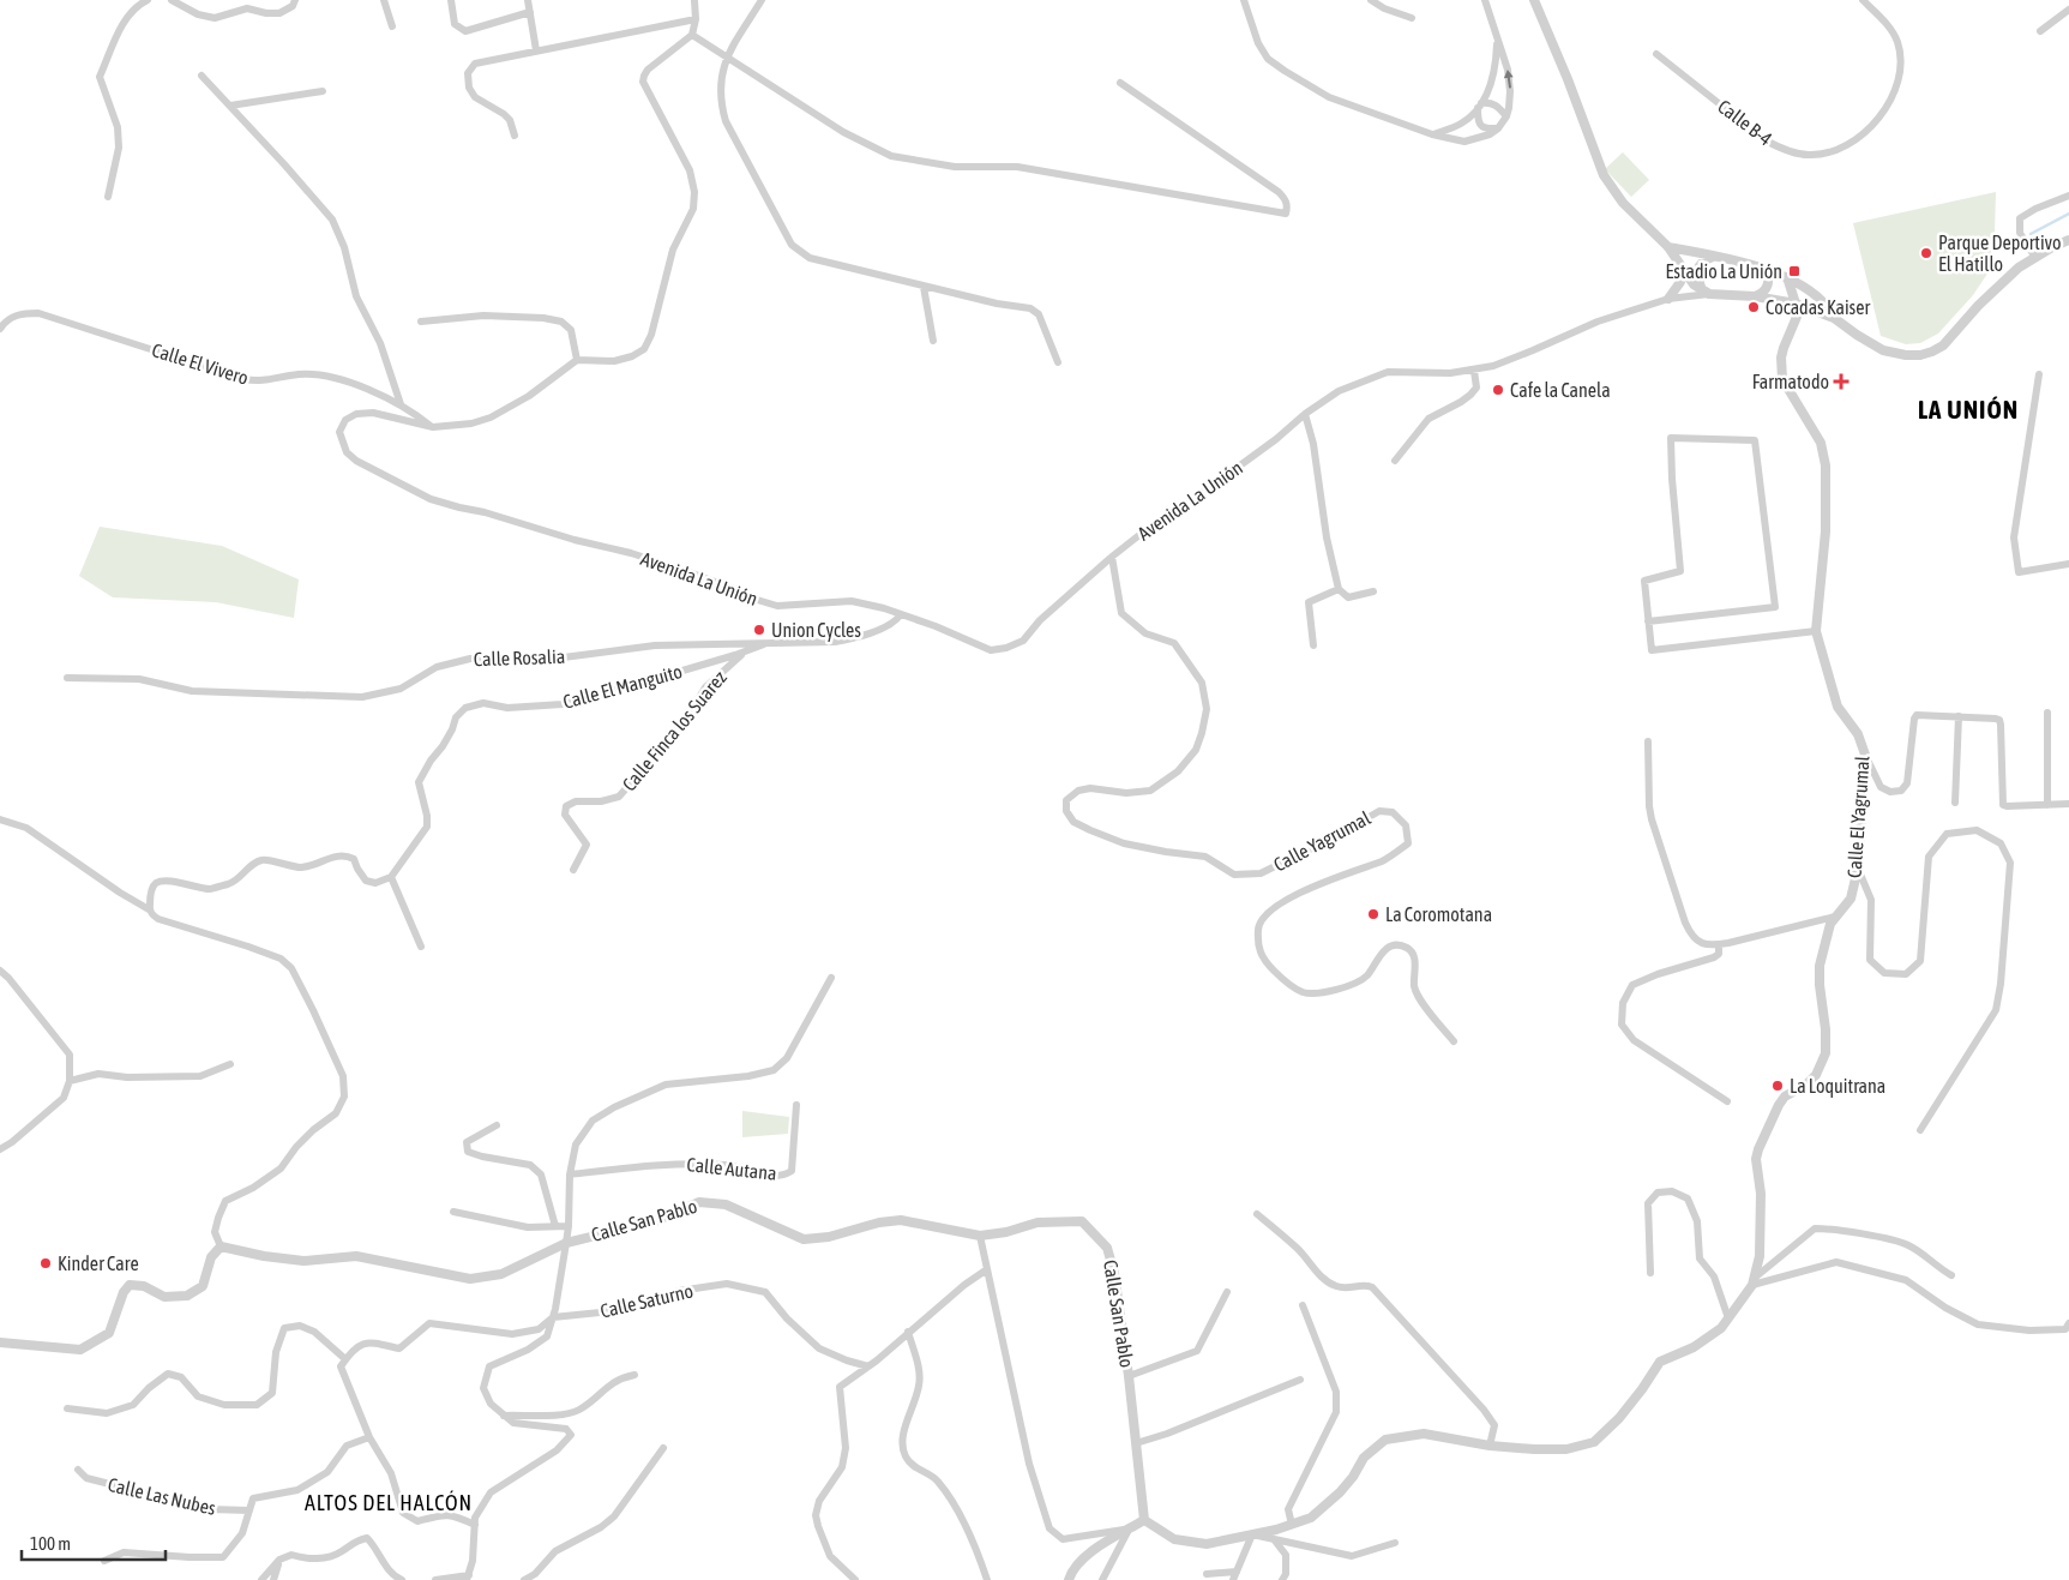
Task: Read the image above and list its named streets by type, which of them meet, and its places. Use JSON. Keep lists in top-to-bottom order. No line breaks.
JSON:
{"streets":{"street":["Calle B-4","Calle El Vivero","Avenida La Unión","Calle Rosalia","Calle El Manguito","Calle Finca los Suarez","Calle El Yagrumal","Calle Yagrumal","Calle Autana","Calle San Pablo","Calle Saturno","Calle Las Nubes"]},"crossings":[["Calle El Vivero","Avenida La Unión"],["Avenida La Unión","Calle Rosalia"],["Avenida La Unión","Calle El Yagrumal"],["Avenida La Unión","Calle Yagrumal"],["Calle Rosalia","Calle El Manguito"],["Calle El Manguito","Calle Finca los Suarez"]],"districts":["LA UNIÓN","ALTOS DEL HALCÓN"],"places":{"other":["Parque Deportivo El Hatillo","Cocadas Kaiser","Cafe la Canela","Union Cycles","La Coromotana","La Loquitrana","Kinder Care"],"transit":["Estadio La Unión"],"health":["Farmatodo"]},"scale_bar":"100 m"}
